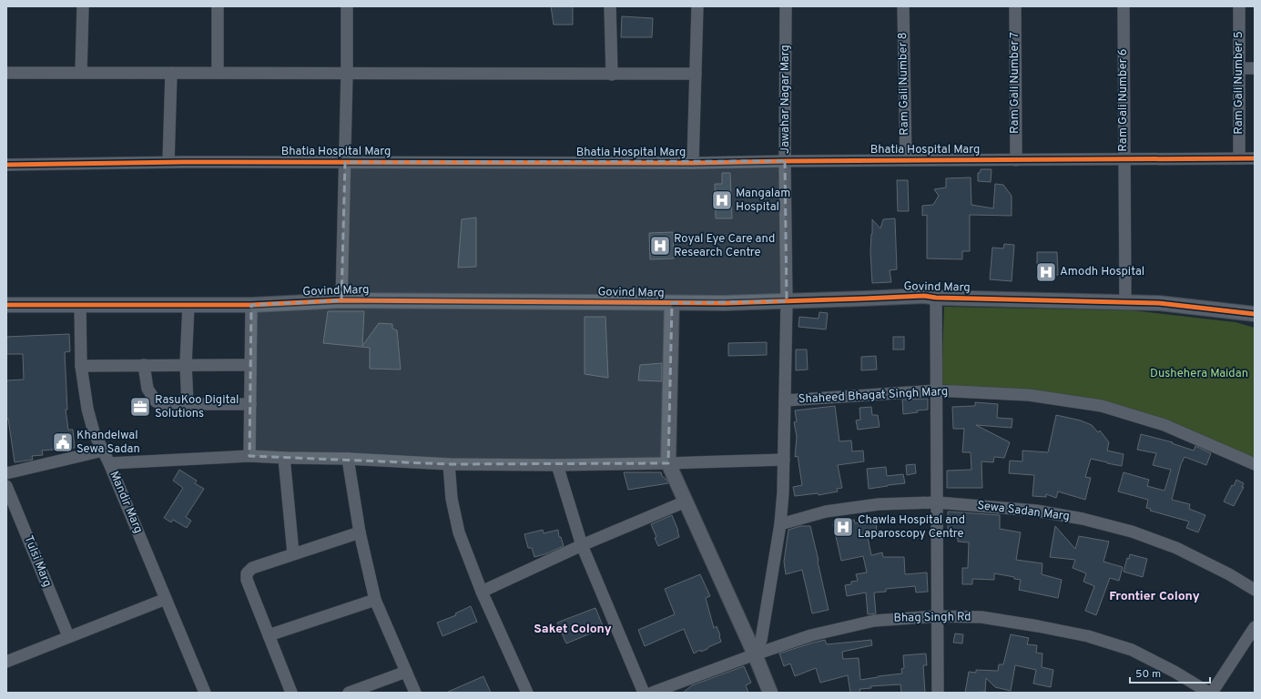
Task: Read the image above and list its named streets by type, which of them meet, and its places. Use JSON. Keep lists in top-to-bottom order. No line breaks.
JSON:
{"streets":{"street":["Ram Gali Number 7","Ram Gali Number 5","Ram Gali Number 8","Jawahar Nagar Marg","Ram Gali Number 6","Bhatia Hospital Marg","Govind Marg","Shaheed Bhagat Singh Marg","Mandir Marg","Sewa Sadan Marg","Tulsi Marg","Bhag Singh Rd"]},"crossings":[["Ram Gali Number 7","Bhatia Hospital Marg"],["Ram Gali Number 5","Bhatia Hospital Marg"],["Ram Gali Number 8","Bhatia Hospital Marg"],["Jawahar Nagar Marg","Bhatia Hospital Marg"],["Jawahar Nagar Marg","Govind Marg"],["Jawahar Nagar Marg","Shaheed Bhagat Singh Marg"],["Jawahar Nagar Marg","Sewa Sadan Marg"],["Jawahar Nagar Marg","Bhag Singh Rd"],["Ram Gali Number 6","Bhatia Hospital Marg"],["Ram Gali Number 6","Govind Marg"],["Govind Marg","Mandir Marg"]],"districts":["Frontier Colony","Saket Colony"],"parks":["Dushehera Maidan"],"places":{"hospital":["Mangalam Hospital","Royal Eye Care and Research Centre","Amodh Hospital","Chawla Hospital and Laparoscopy Centre"],"office":["RasuKoo Digital Solutions"],"public building":["Khandelwal Sewa Sadan"]},"scale_bar":"50 m"}
